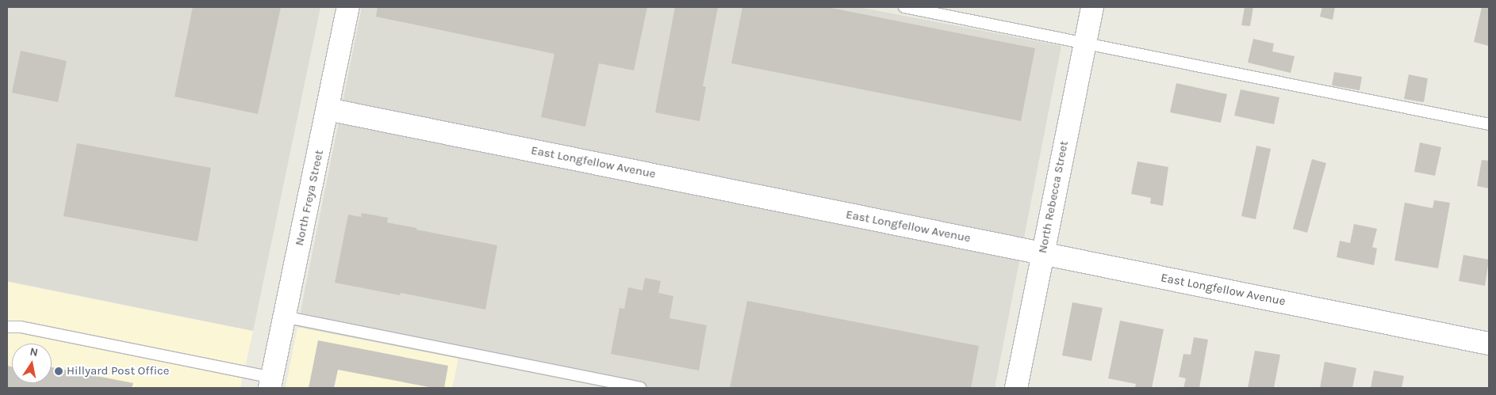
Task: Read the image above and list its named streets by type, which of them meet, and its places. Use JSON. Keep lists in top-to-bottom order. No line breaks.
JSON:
{"streets":{"street":["East Longfellow Avenue","North Rebecca Street","North Freya Street"]},"crossings":[["East Longfellow Avenue","North Rebecca Street"],["East Longfellow Avenue","North Freya Street"]],"places":["Hillyard Post Office"],"north":"top"}
